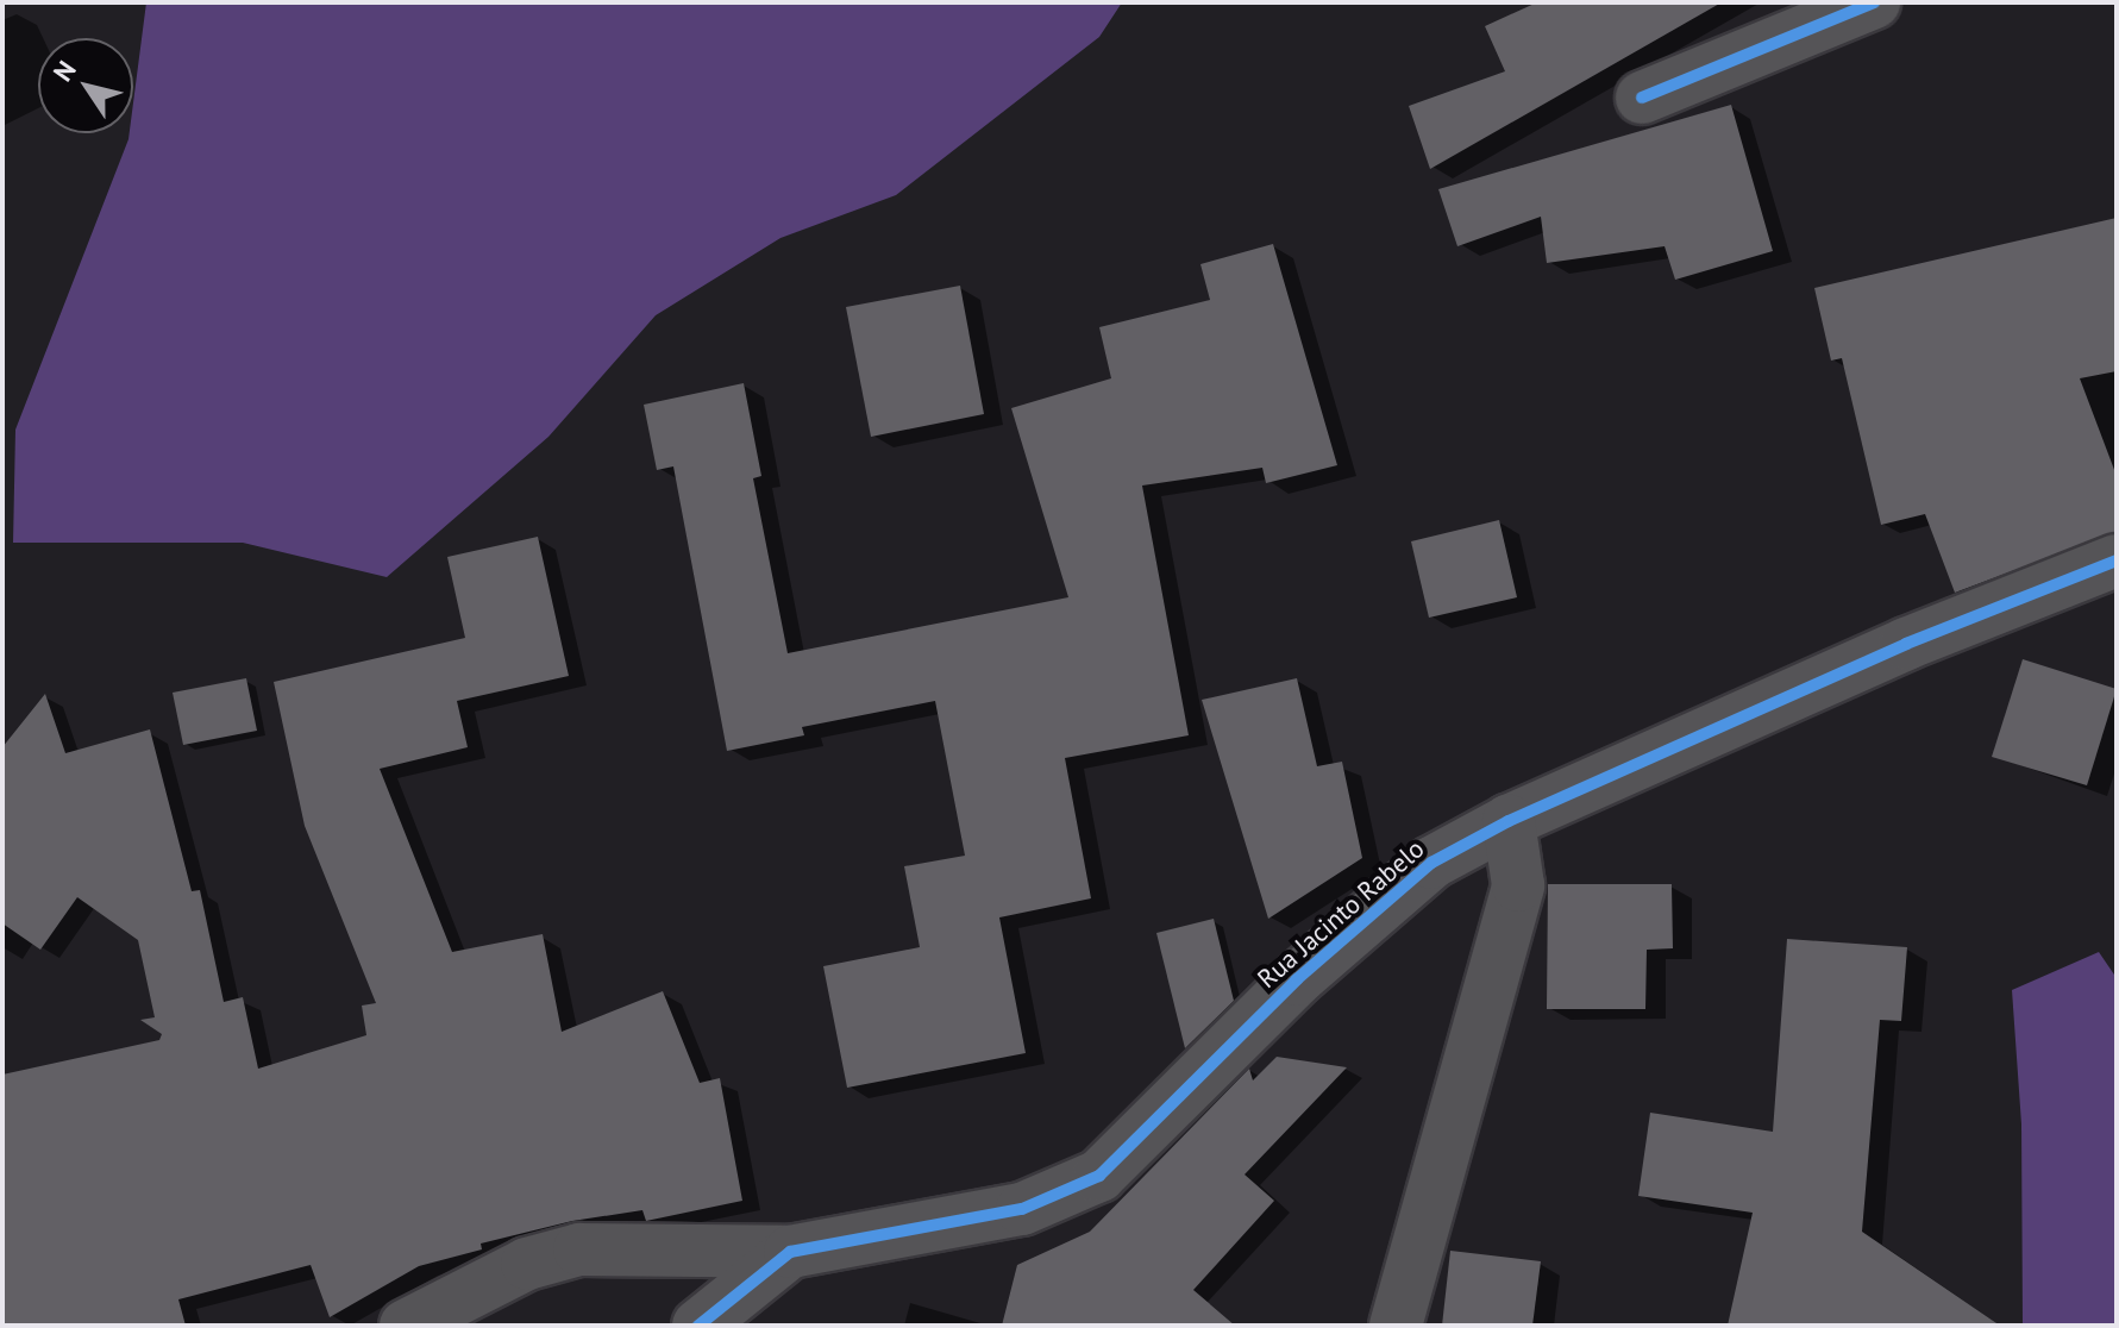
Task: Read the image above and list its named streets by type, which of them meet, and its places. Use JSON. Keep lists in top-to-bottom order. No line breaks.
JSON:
{"streets":{"street":["Rua Jacinto Rabelo"]},"north":"top left"}
